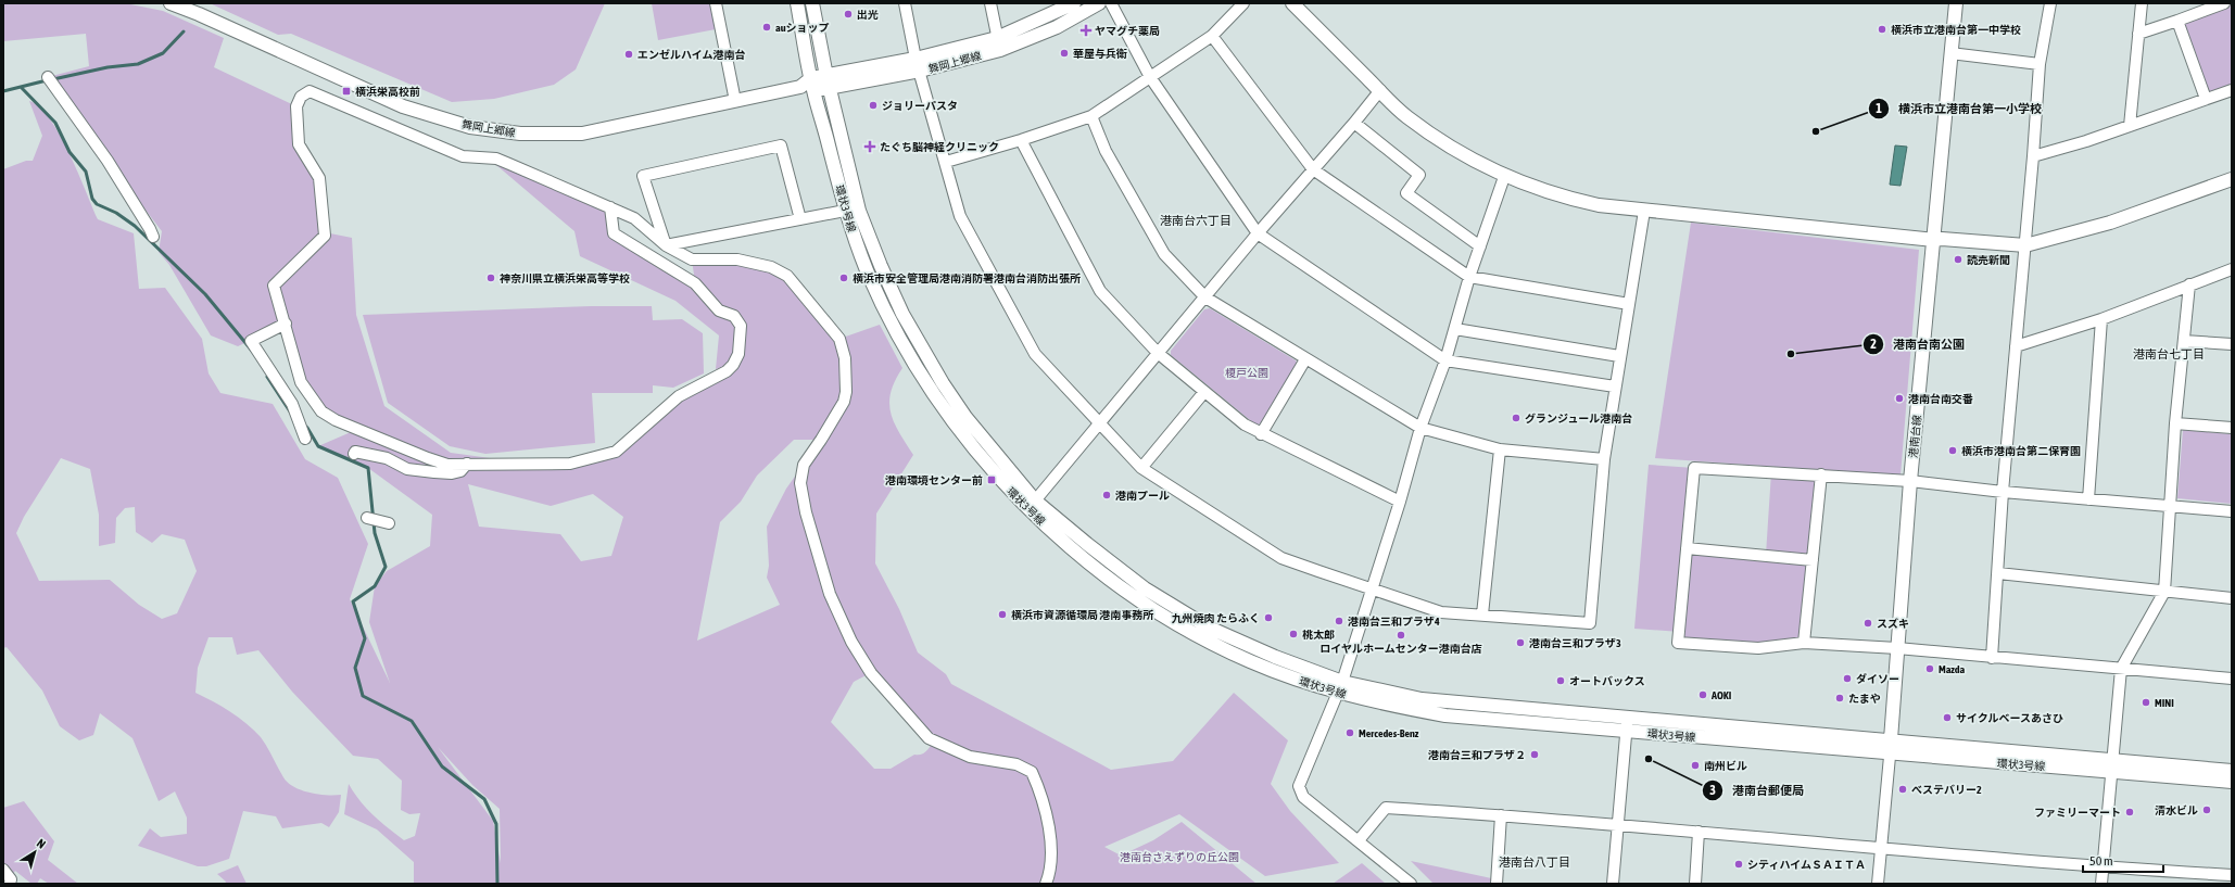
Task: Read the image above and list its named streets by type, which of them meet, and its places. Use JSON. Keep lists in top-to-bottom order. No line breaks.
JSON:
{"streets":{"street":["舞岡上郷線","環状3号線","港南台線"]},"crossings":[["舞岡上郷線","環状3号線"],["環状3号線","港南台線"]],"districts":["港南台六丁目","港南台七丁目","港南台八丁目"],"parks":["榎戸公園","港南台さえずりの丘公園"],"places":{"other":["出光","auショップ","横浜市立港南台第一中学校","華屋与兵衛","エンゼルハイム港南台","ジョリーパスタ","横浜市立港南台第一小学校","読売新聞","神奈川県立横浜栄高等学校","横浜市安全管理局港南消防署港南台消防出張所","港南台南公園","港南台南交番","グランジュール港南台","横浜市港南台第二保育園","港南プール","横浜市資源循環局 港南事務所","九州焼肉 たらふく","港南台三和プラザ4","スズキ","桃太郎","ロイヤルホームセンター港南台店","港南台三和プラザ3","Mazda","ダイソー","オートバックス","AOKI","たまや","MINI","サイクルベースあさひ","Mercedes-Benz","港南台三和プラザ２","港南台郵便局","南州ビル","べステバリー2","清水ビル","ファミリーマート","シティハイムＳＡＩＴＡ"],"health":["ヤマグチ薬局","たぐち脳神経クリニック"],"transit":["横浜栄高校前","港南環境センター前"]},"scale_bar":"50 m","north":"top right"}
